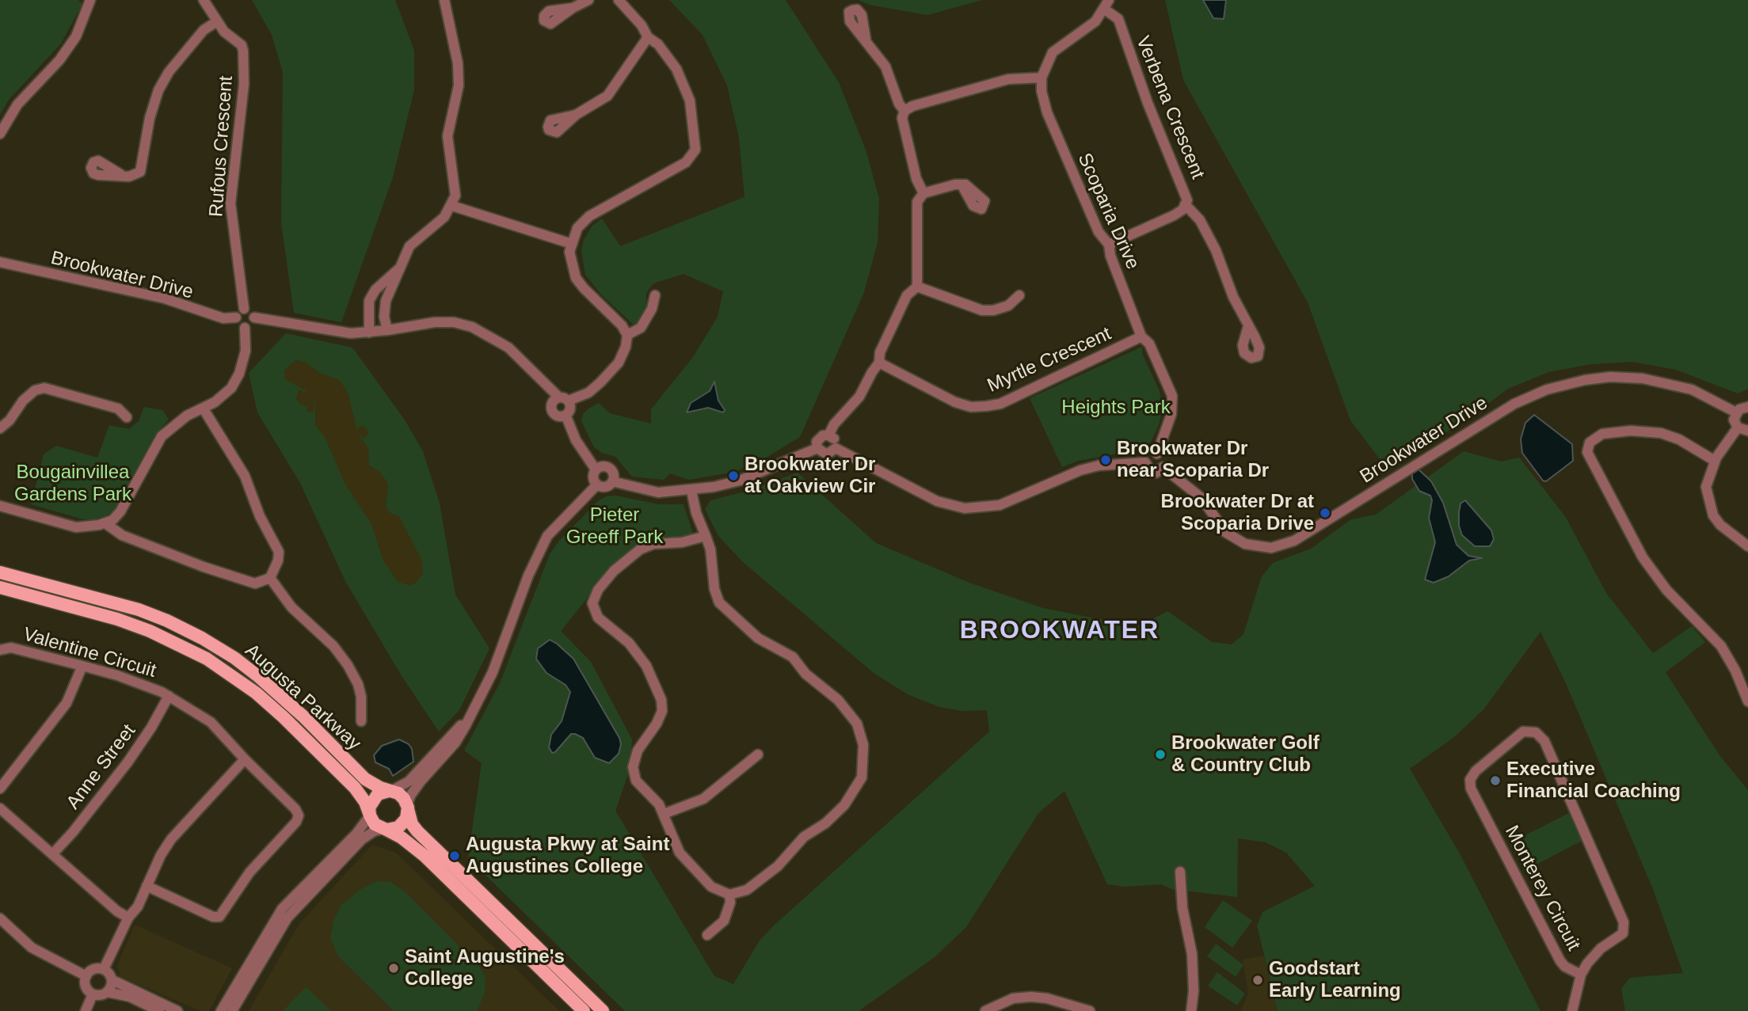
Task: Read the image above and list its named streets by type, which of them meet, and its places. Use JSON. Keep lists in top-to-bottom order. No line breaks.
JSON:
{"streets":{"main road":["Augusta Parkway"],"street":["Verbena Crescent","Rufous Crescent","Scoparia Drive","Brookwater Drive","Myrtle Crescent","Valentine Circuit","Anne Street","Monterey Circuit"]},"crossings":[["Verbena Crescent","Scoparia Drive"],["Rufous Crescent","Brookwater Drive"],["Scoparia Drive","Brookwater Drive"],["Scoparia Drive","Myrtle Crescent"],["Valentine Circuit","Anne Street"]],"districts":["BROOKWATER"],"parks":["Heights Park","Bougainvillea Gardens Park","Pieter Greeff Park"],"places":["Brookwater Dr near Scoparia Dr","Brookwater Dr at Oakview Cir","Brookwater Dr at Scoparia Drive","Brookwater Golf & Country Club","Executive Financial Coaching","Augusta Pkwy at Saint Augustines College","Saint Augustine's College","Goodstart Early Learning"]}
